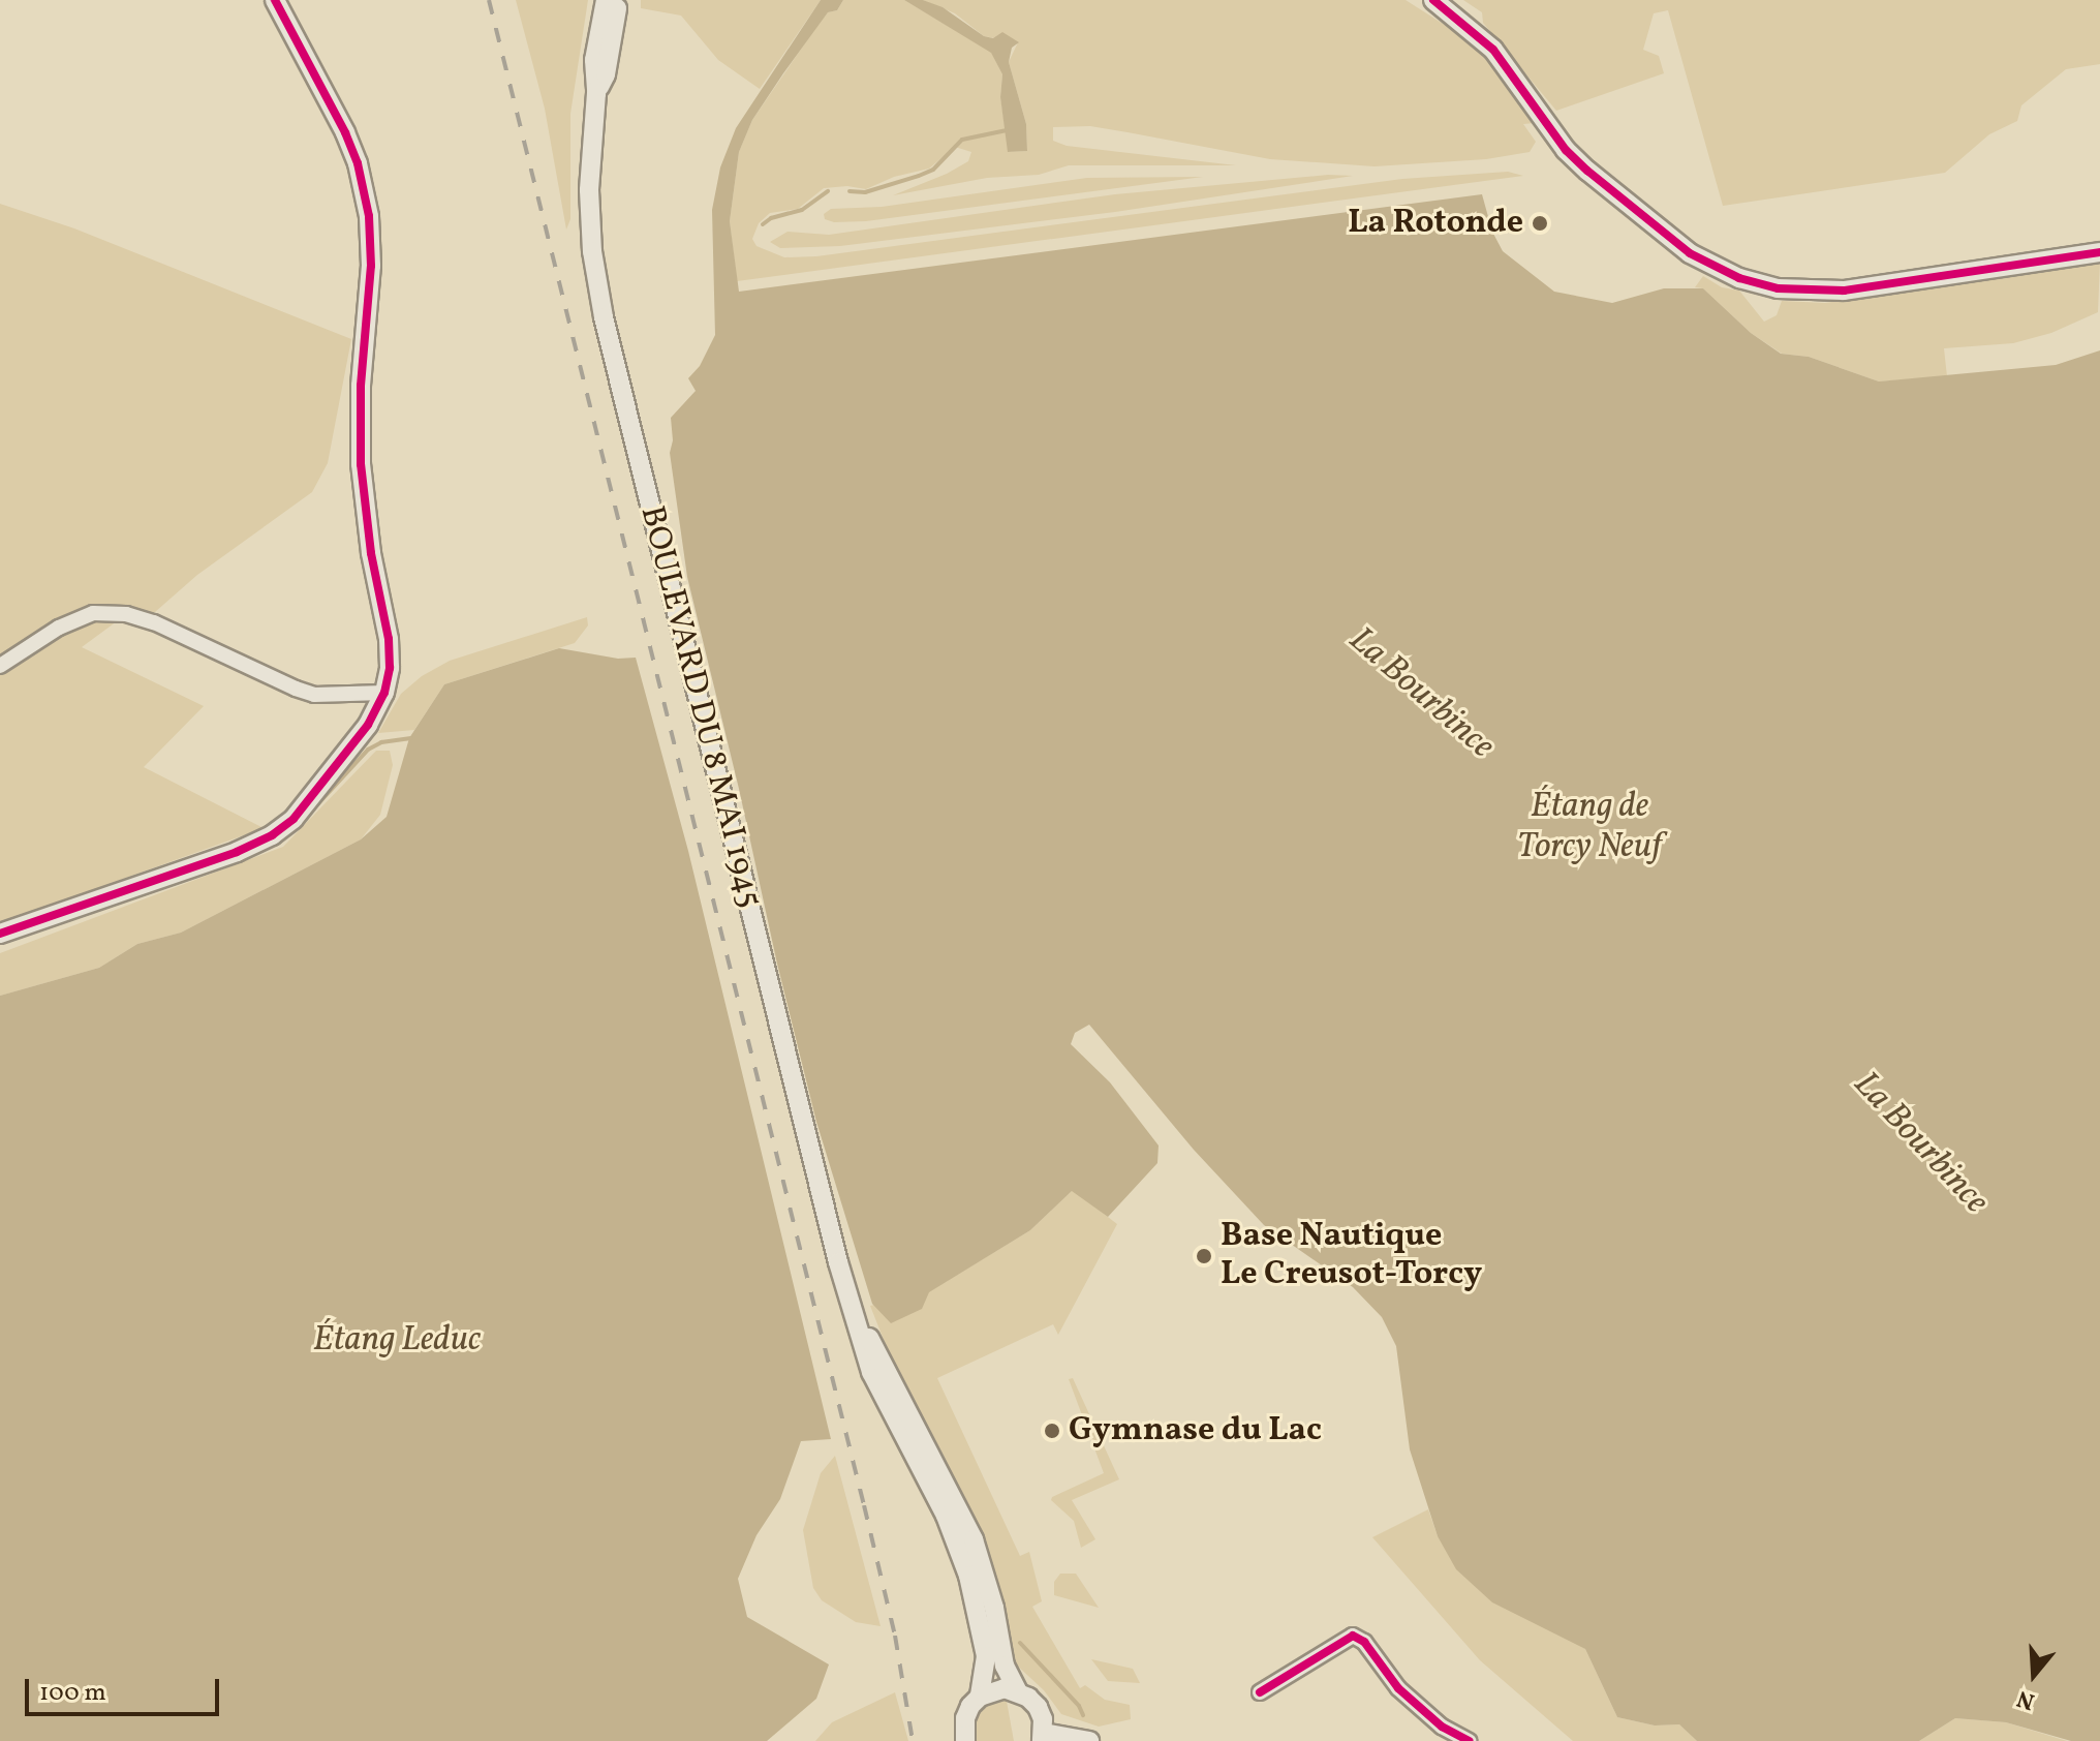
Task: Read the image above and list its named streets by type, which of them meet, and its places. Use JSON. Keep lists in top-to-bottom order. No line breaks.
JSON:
{"streets":{"main road":["BOULEVARD DU 8 MAI 1945"]},"water":["La Bourbince","Étang de Torcy Neuf","Étang Leduc"],"places":["La Rotonde","Base Nautique Le Creusot-Torcy","Gymnase du Lac"],"scale_bar":"100 m","north":"bottom"}
